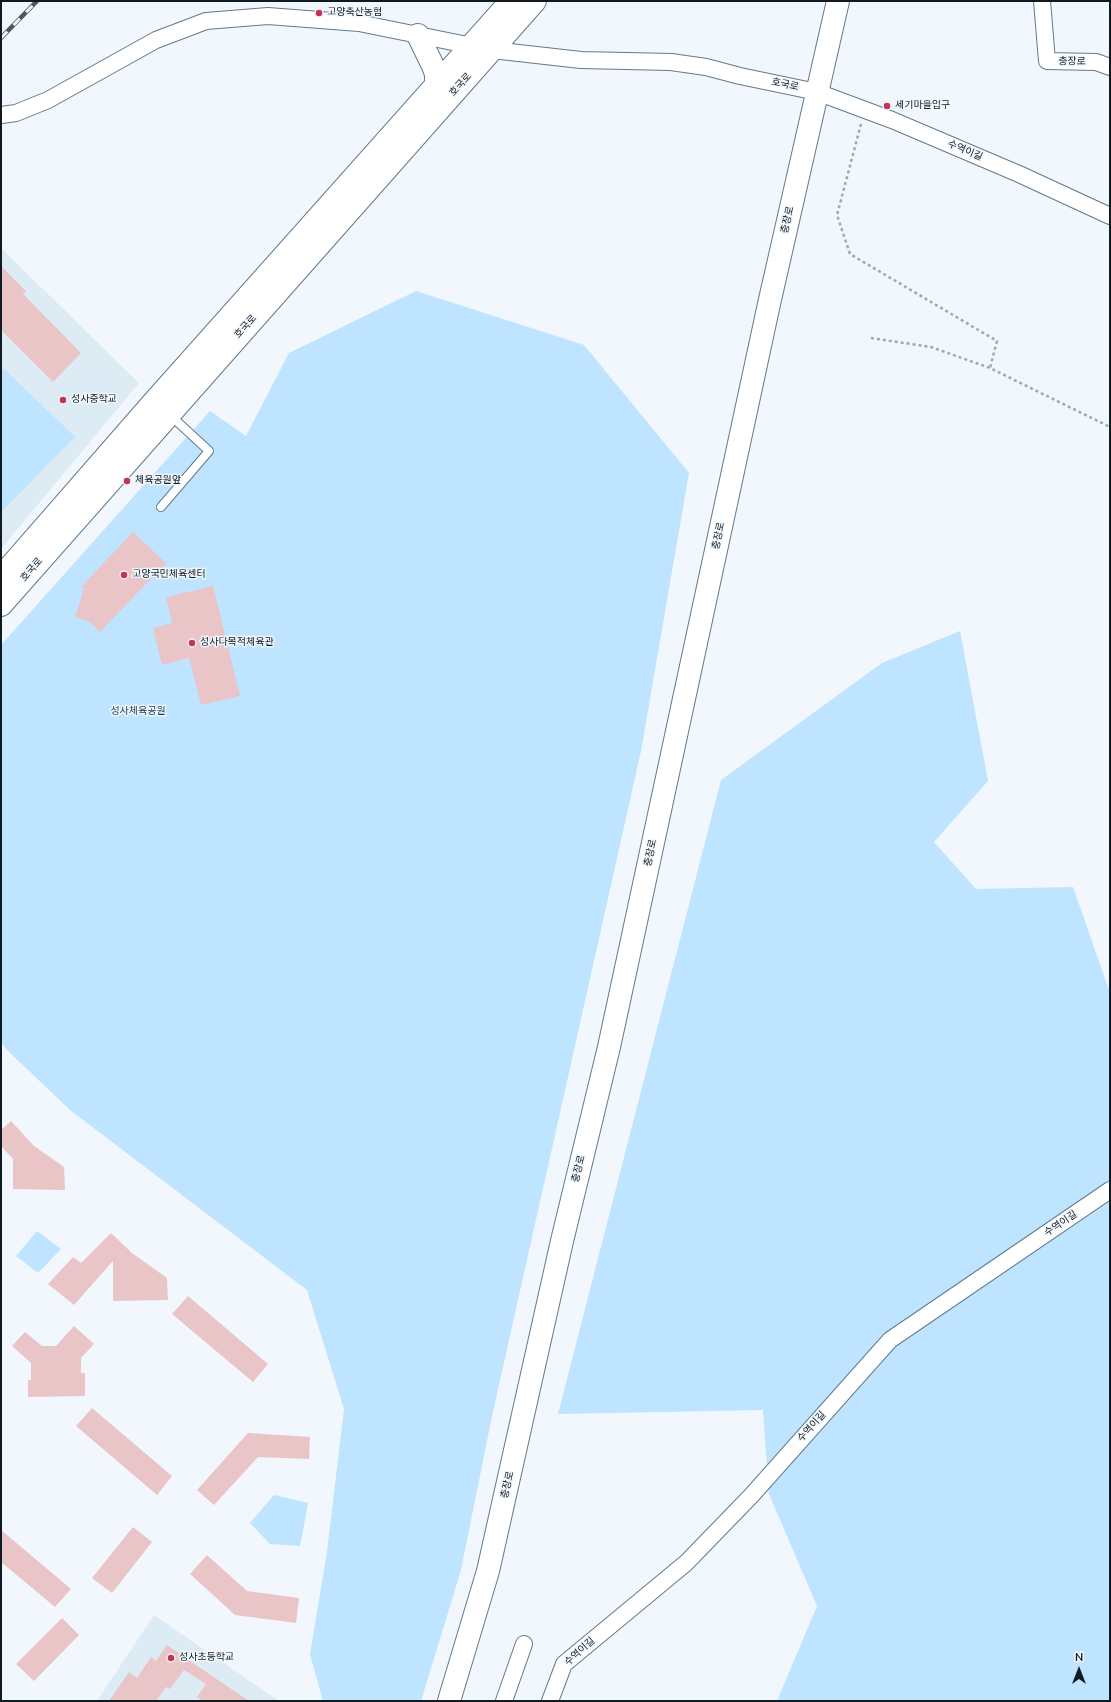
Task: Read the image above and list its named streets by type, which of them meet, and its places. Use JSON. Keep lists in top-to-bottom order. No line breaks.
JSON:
{"streets":{"main road":["충장로","호국로"],"street":["수역이길"]},"crossings":[["충장로","호국로"],["충장로","수역이길"],["호국로","수역이길"]],"parks":["성사체육공원"],"places":["고양축산농협","세기마을입구","성사중학교","체육공원앞","고양국민체육센터","성사다목적체육관","성사초등학교"],"north":"top"}
